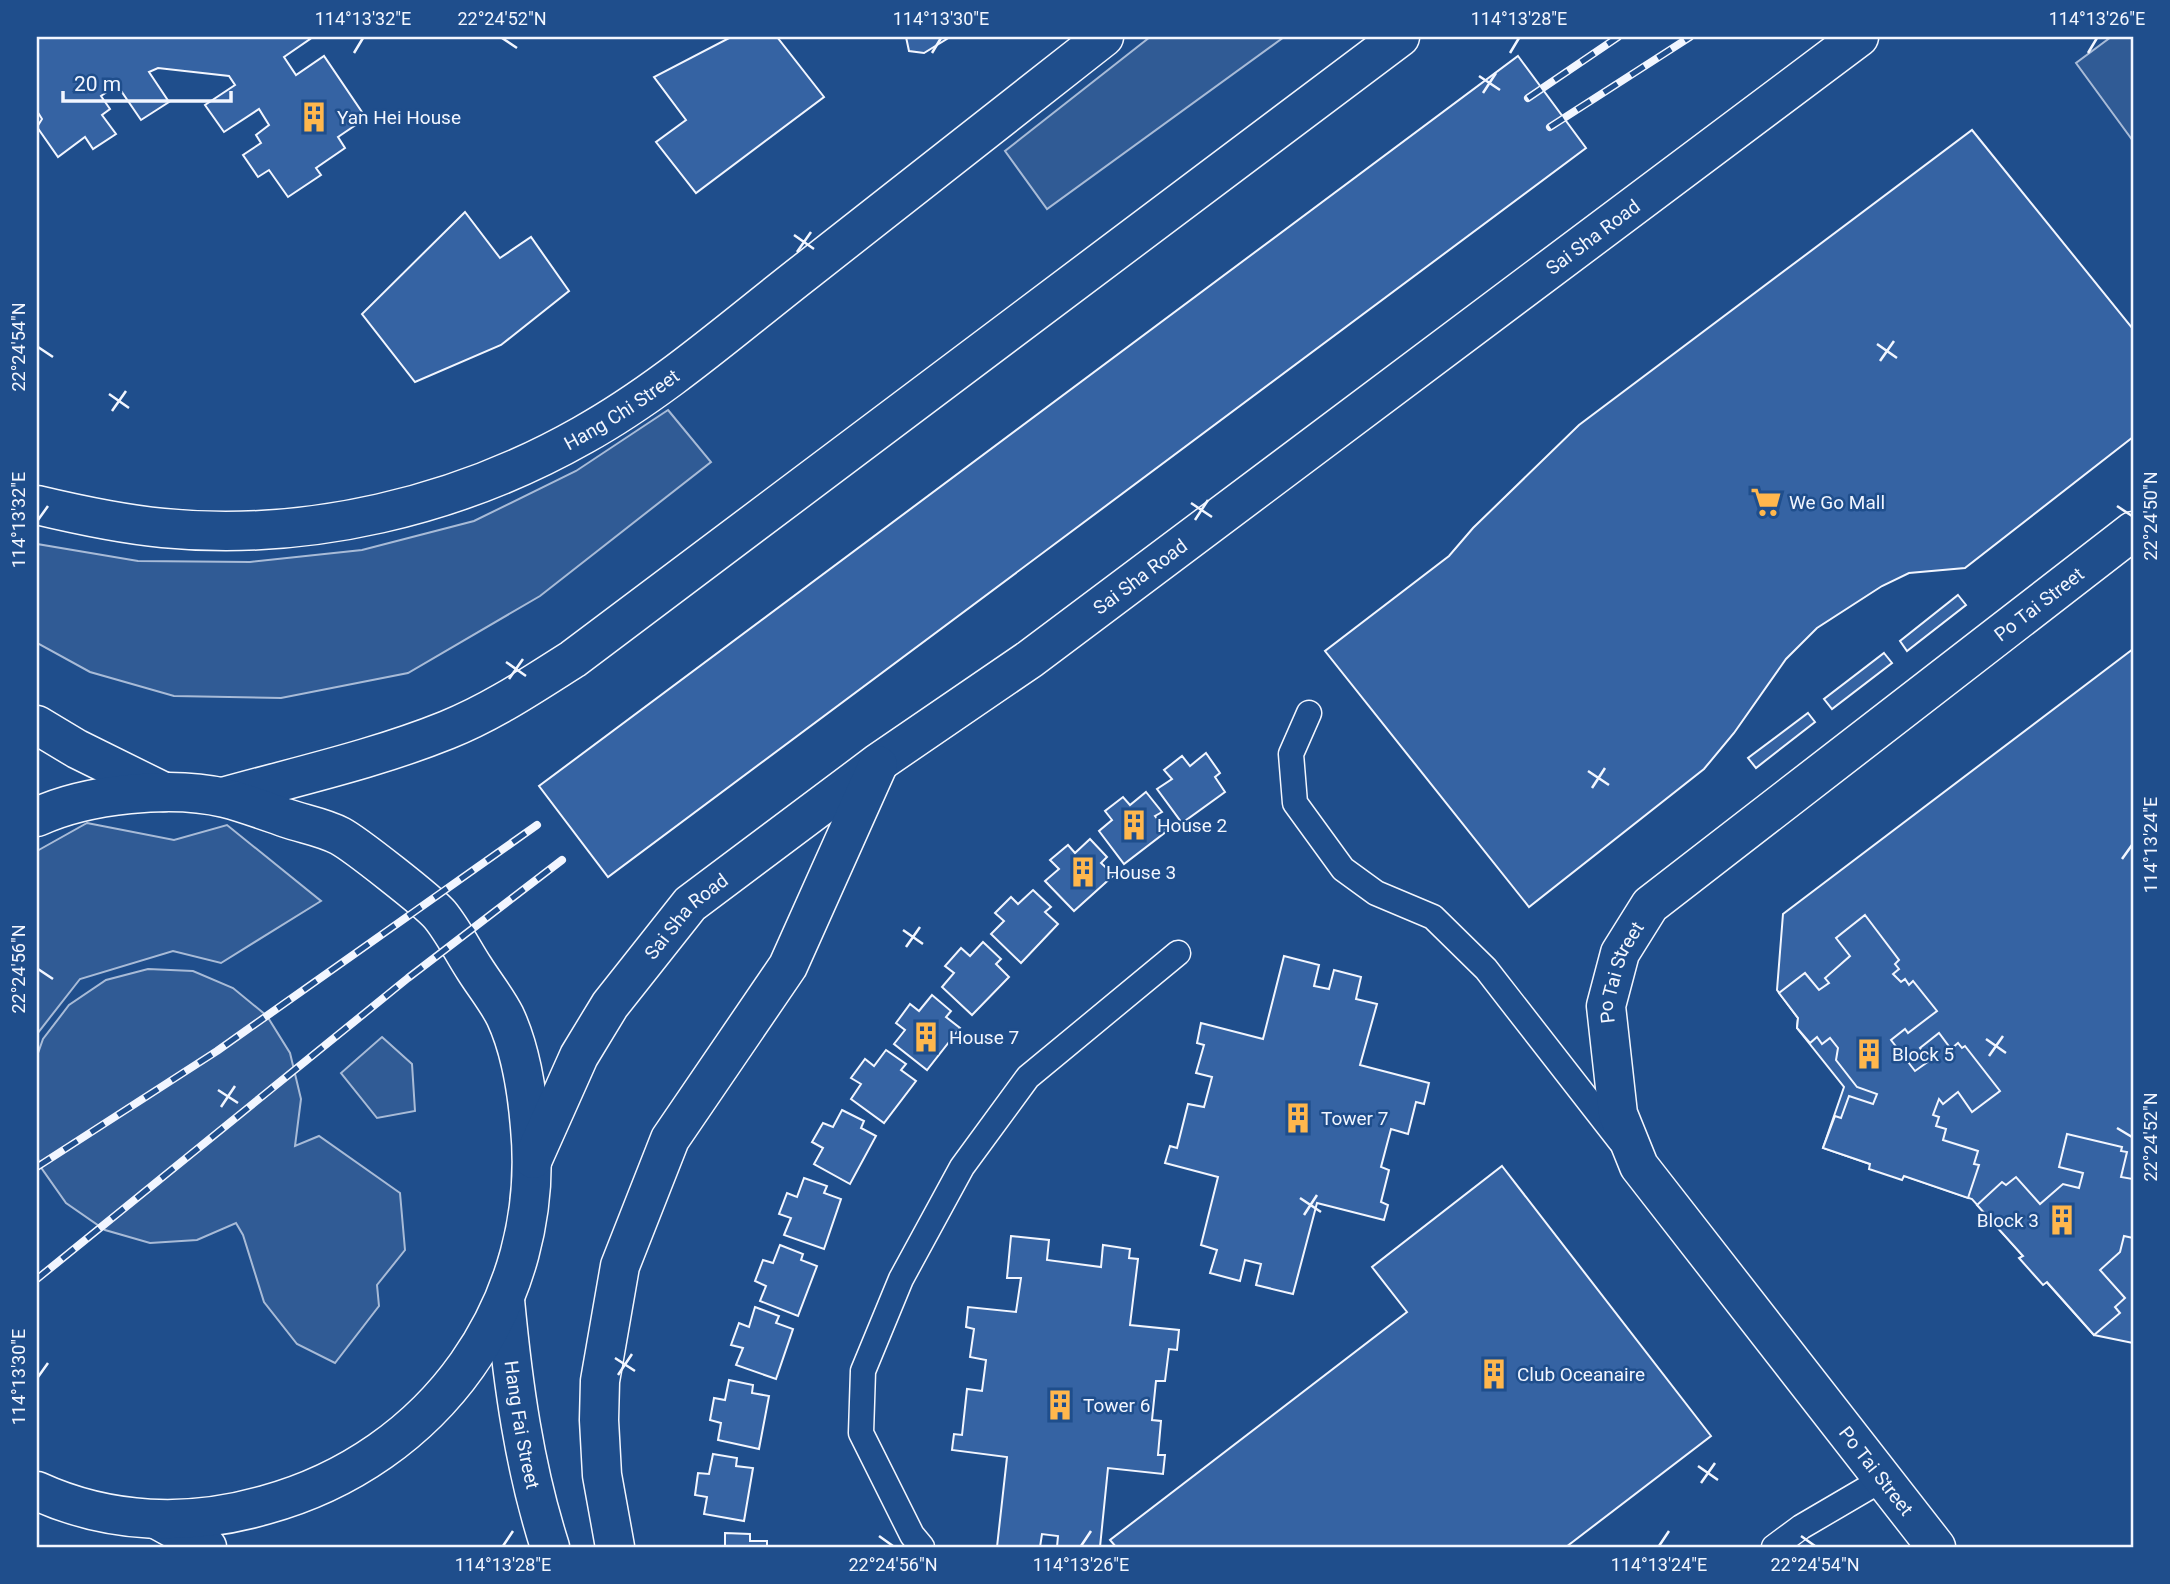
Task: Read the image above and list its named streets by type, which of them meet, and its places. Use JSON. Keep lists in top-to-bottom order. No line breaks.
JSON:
{"streets":{"main road":["Sai Sha Road","Hang Chi Street","Po Tai Street","Hang Fai Street"]},"places":{"building":["Yan Hei House","House 2","House 3","House 7","Block 5","Tower 7","Block 3","Club Oceanaire","Tower 6"],"supermarket":["We Go Mall"]},"scale_bar":"20 m","coordinates":["114°13'32\"E","22°24'52\"N","114°13'30\"E","114°13'28\"E","114°13'26\"E","22°24'54\"N","22°24'50\"N","114°13'24\"E","22°24'56\"N"]}
